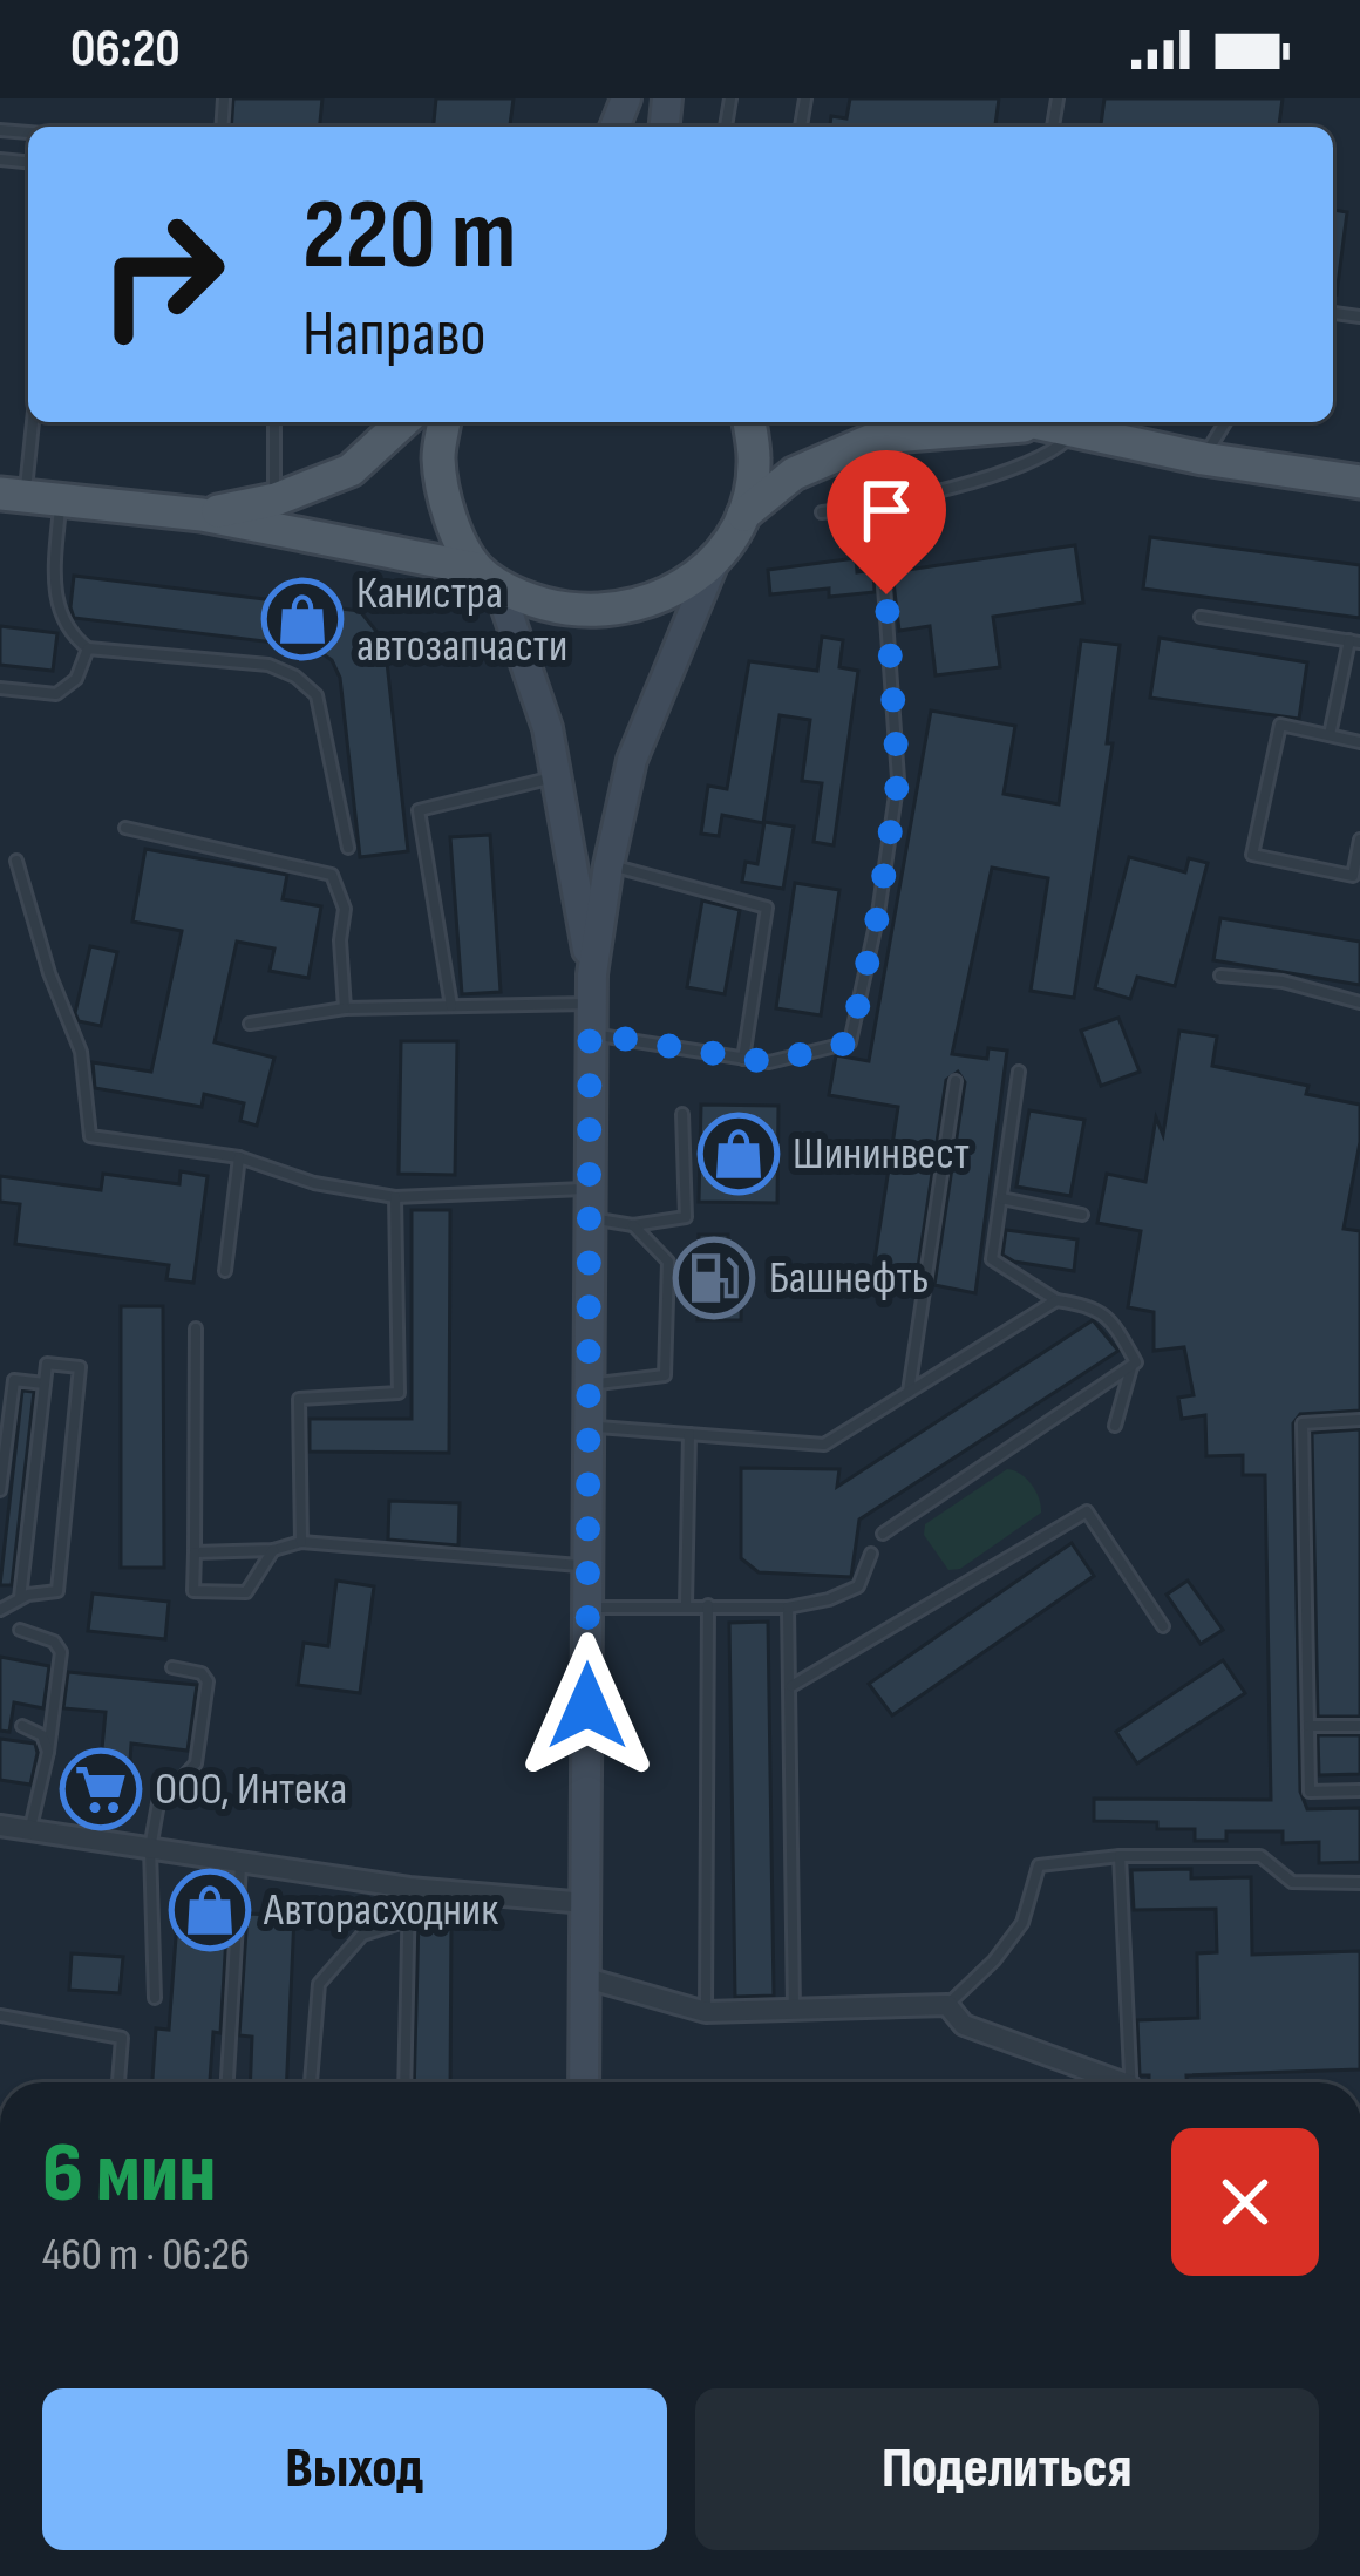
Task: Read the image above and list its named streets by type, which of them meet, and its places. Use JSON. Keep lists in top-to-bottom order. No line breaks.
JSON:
{"places":{"shop":["Канистра автозапчасти","Шининвест","Авторасходник"],"fuel station":["Башнефть"],"supermarket":["ООО, Интека"]},"page":{"status":"06:20","turn":["220 m","Направо"],"heading":["6 мин","460 m · 06:26"],"buttons":["Выход","Поделиться"]}}
